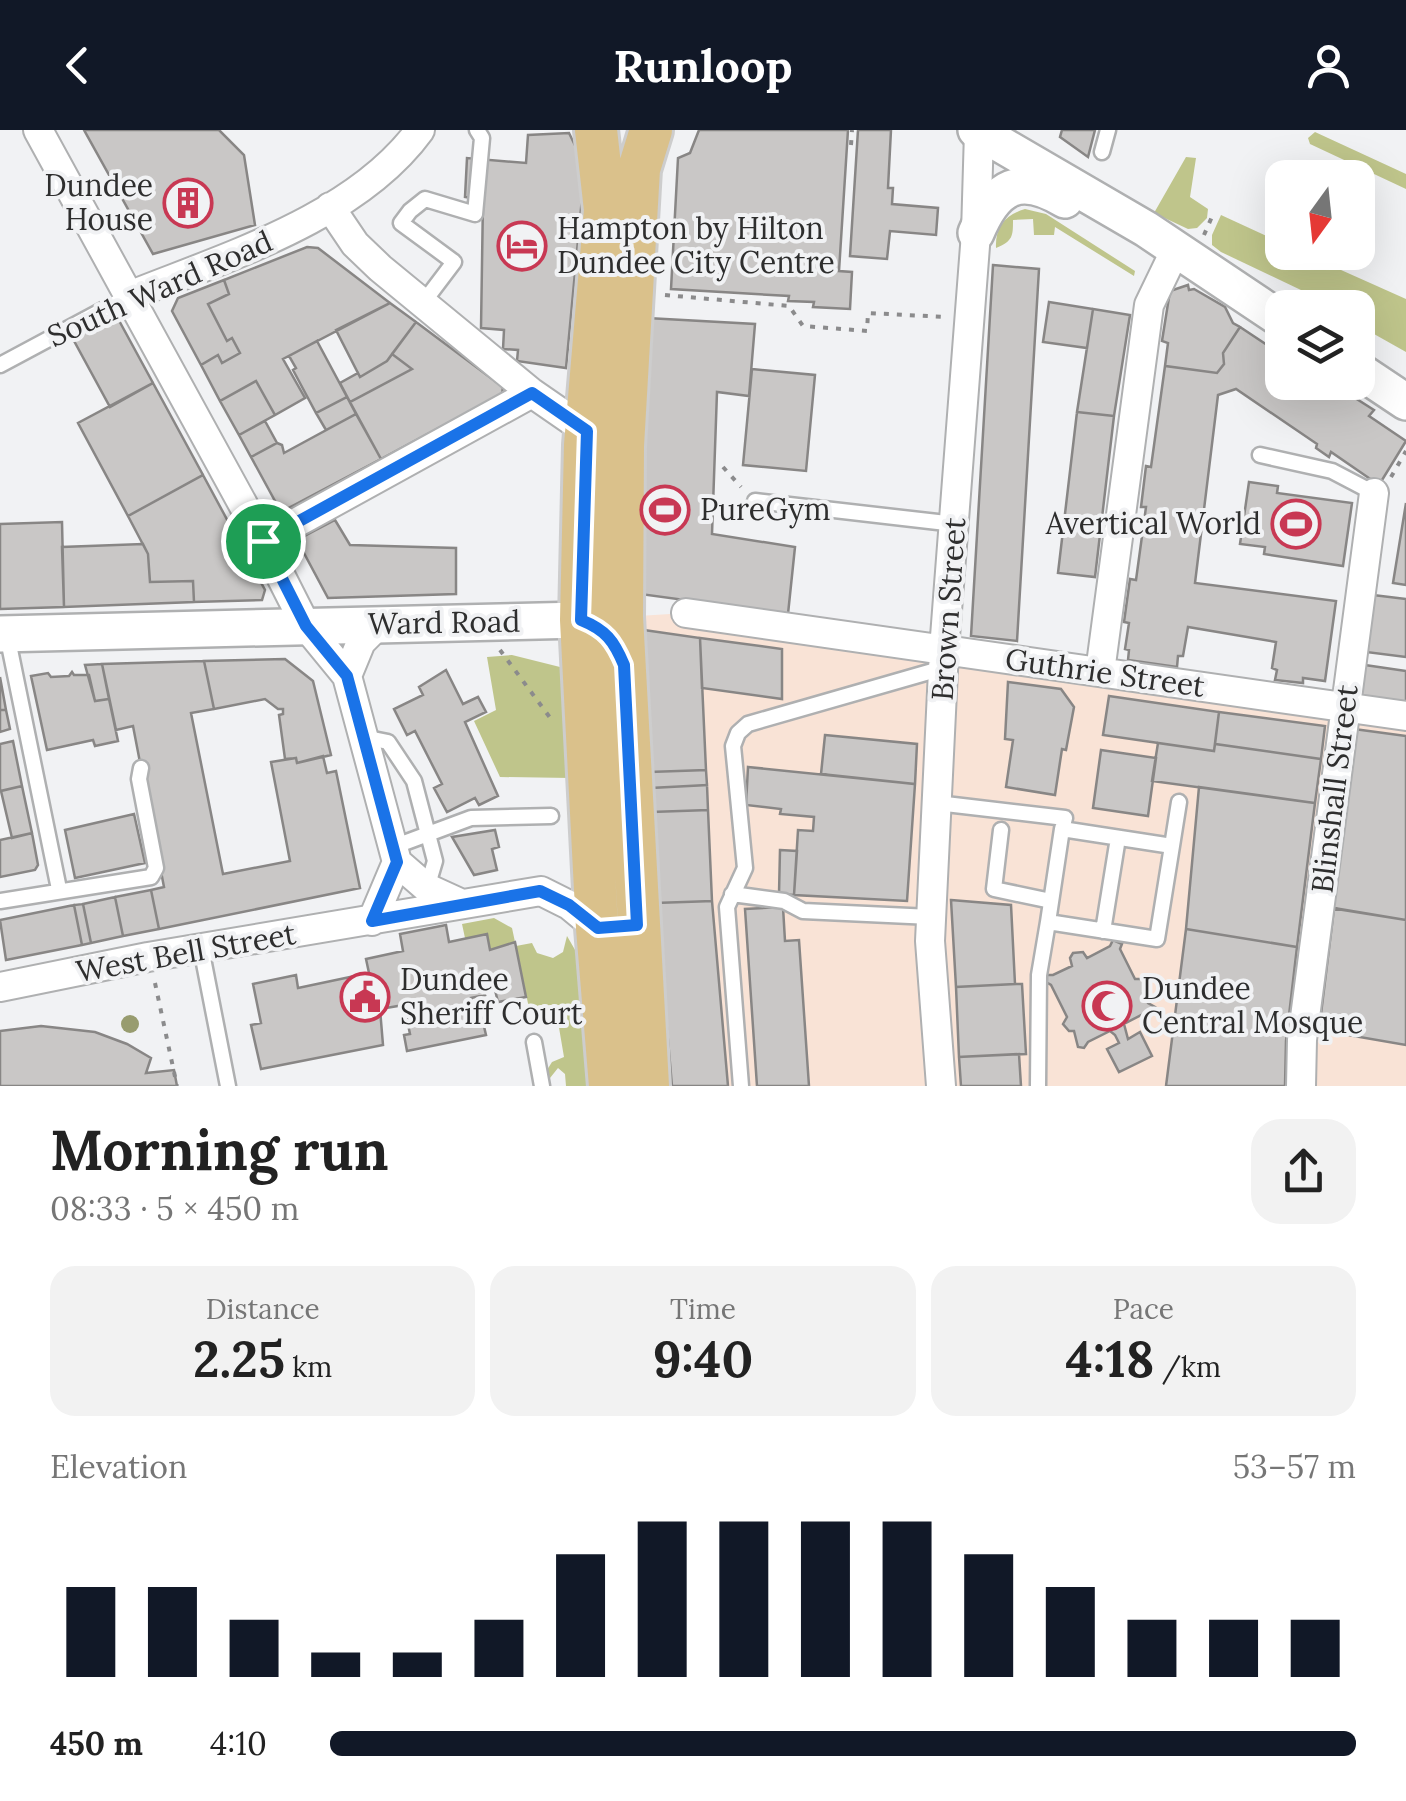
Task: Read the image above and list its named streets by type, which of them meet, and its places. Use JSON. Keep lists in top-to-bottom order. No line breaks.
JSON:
{"streets":{"street":["South Ward Road","Brown Street","Ward Road","Guthrie Street","Blinshall Street","West Bell Street"]},"crossings":[["Brown Street","Guthrie Street"],["Guthrie Street","Blinshall Street"]],"places":{"building":["Dundee House"],"hotel":["Hampton by Hilton Dundee City Centre"],"sports":["PureGym","Avertical World"],"public building":["Dundee Sheriff Court"],"mosque":["Dundee Central Mosque"]},"north":"bottom","page":{"header":"Runloop","heading":["Morning run","08:33 · 5 × 450 m"],"stats":[["Distance","2.25 km"],["Time","9:40"],["Pace","4:18 /km"]],"chart":["Elevation","53–57 m"],"list":[{"name":"450 m","note":"4:10"}]}}
